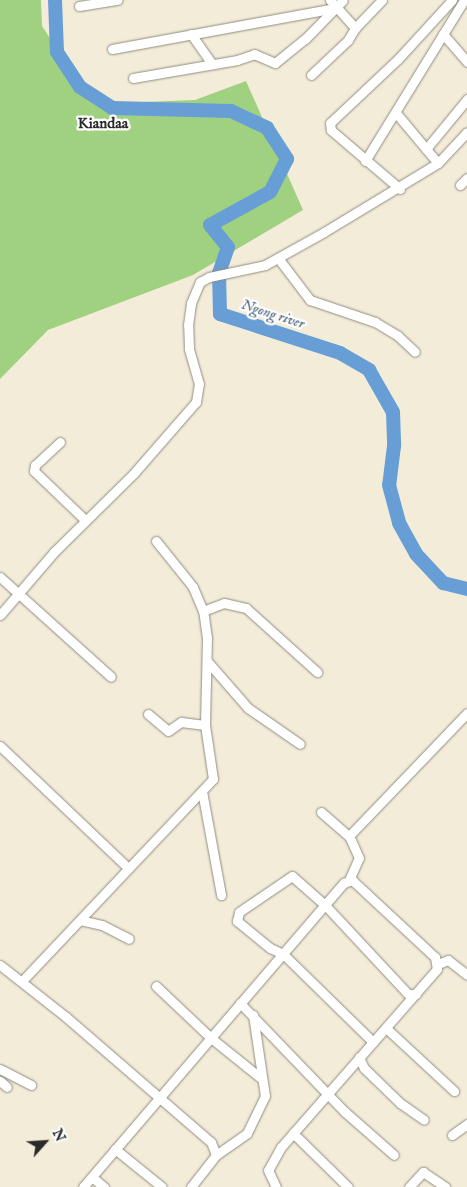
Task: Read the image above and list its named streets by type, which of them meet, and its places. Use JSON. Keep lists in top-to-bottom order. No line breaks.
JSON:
{"districts":["Kiandaa"],"water":["Ngong river"],"north":"top right"}
